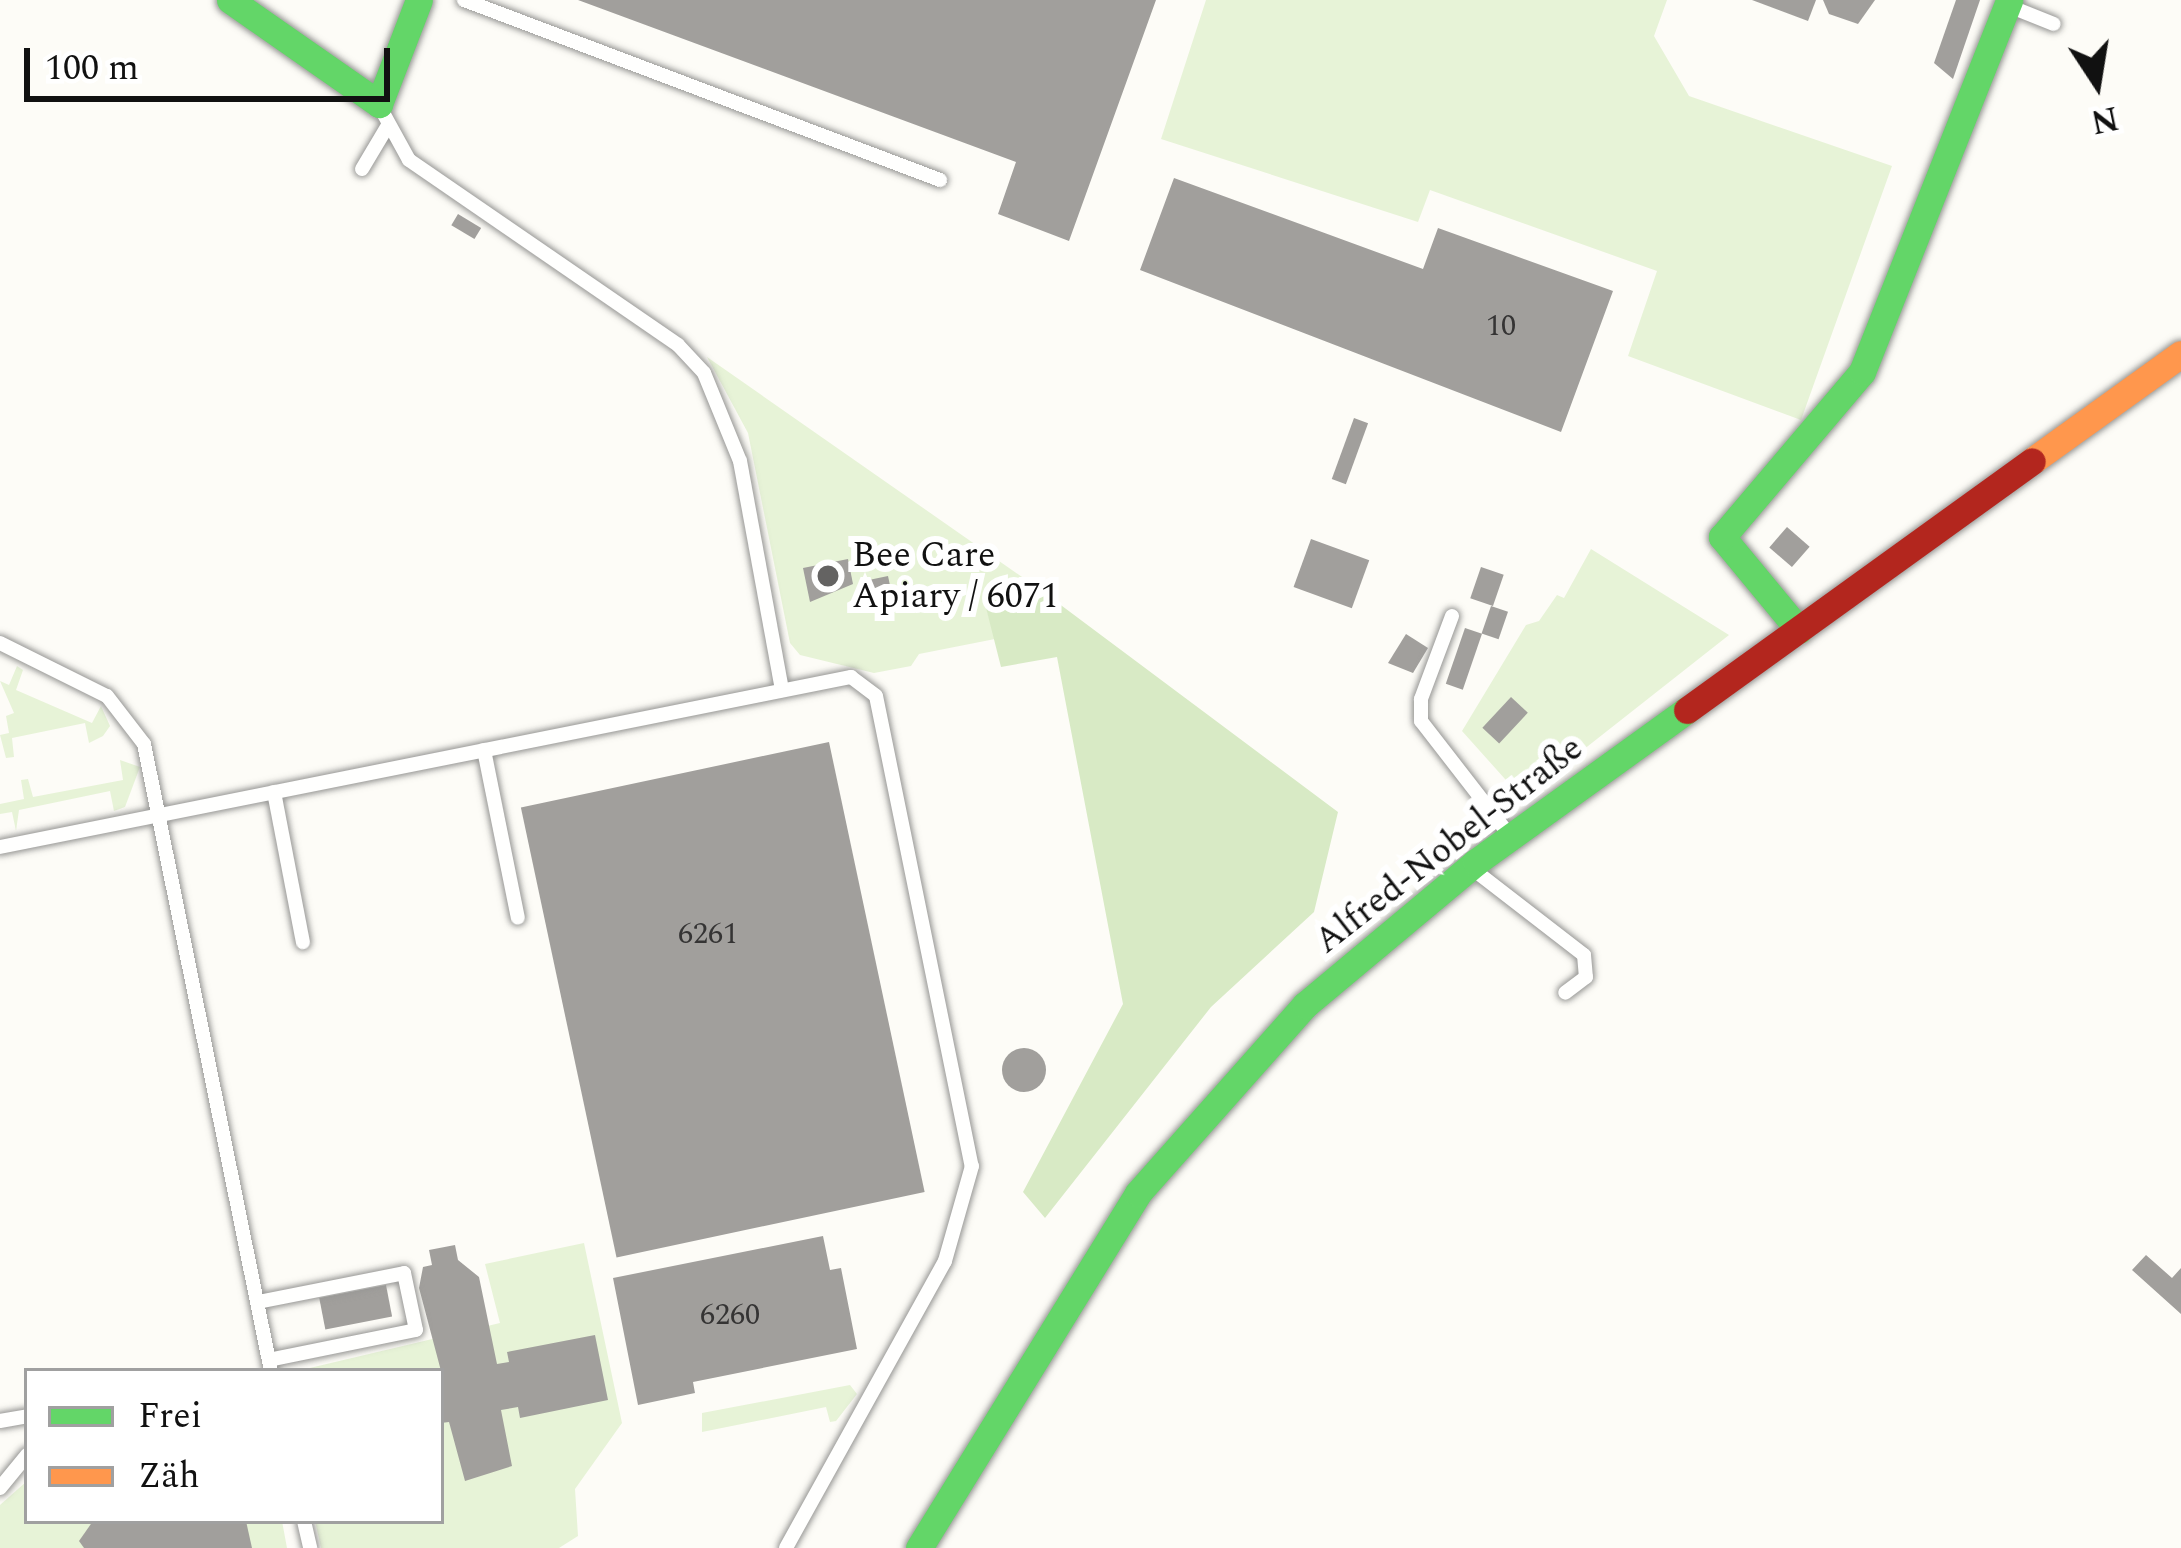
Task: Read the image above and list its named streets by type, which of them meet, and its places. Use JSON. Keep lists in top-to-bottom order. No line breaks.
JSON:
{"streets":{"street":["Alfred-Nobel-Straße"]},"places":["Bee Care Apiary / 6071"],"house_numbers":["10","6261","6260"],"legend":["Frei","Zäh"],"scale_bar":"100 m","north":"bottom"}
